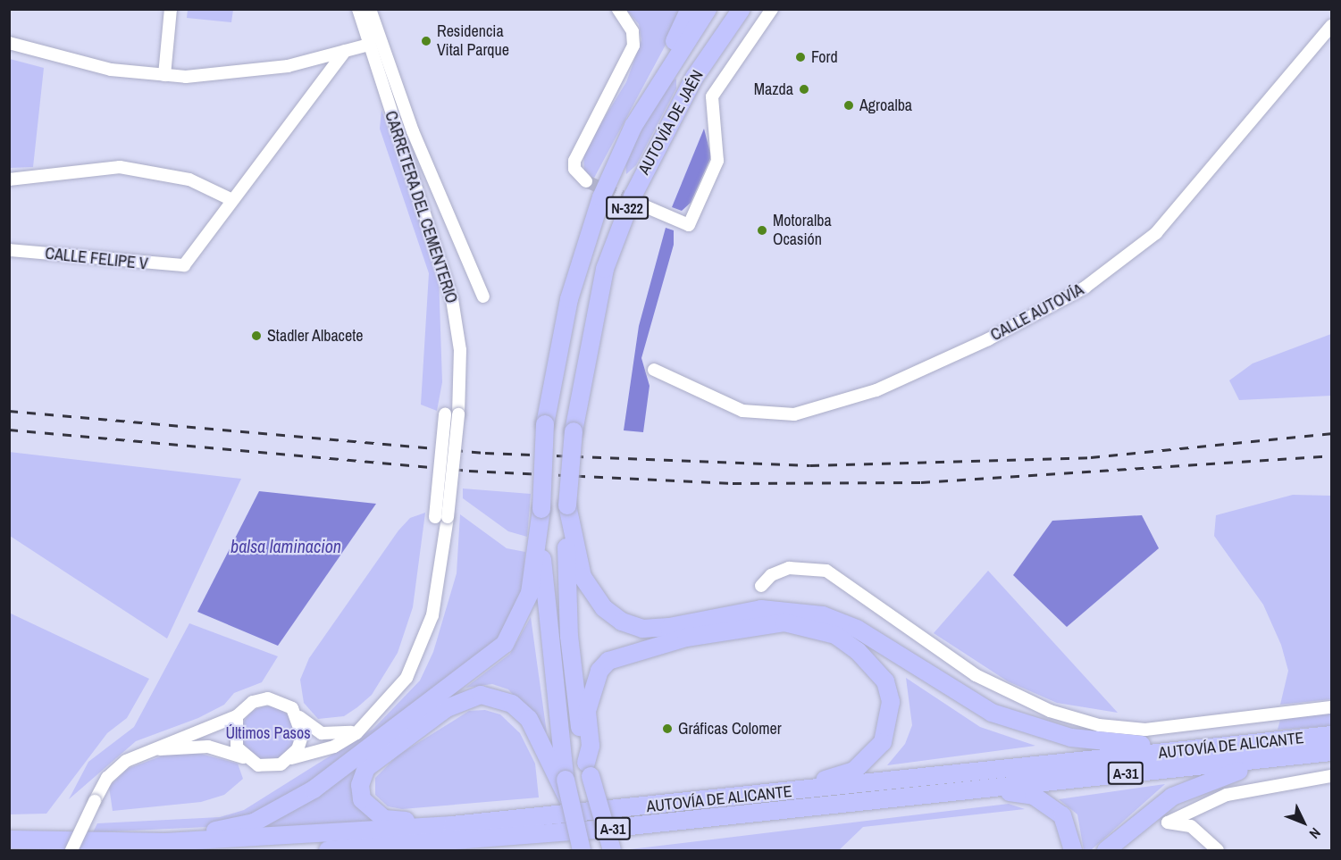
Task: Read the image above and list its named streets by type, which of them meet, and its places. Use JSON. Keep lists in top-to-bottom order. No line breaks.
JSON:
{"streets":{"highway":["AUTOVÍA DE JAÉN","N-322","AUTOVÍA DE ALICANTE","A-31"],"street":["CARRETERA DEL CEMENTERIO","CALLE FELIPE V","CALLE AUTOVÍA"]},"crossings":[["AUTOVÍA DE JAÉN","N-322"]],"water":["balsa laminacion"],"parks":["Últimos Pasos"],"places":["Residencia Vital Parque","Ford","Mazda","Agroalba","Motoralba Ocasión","Stadler Albacete","Gráficas Colomer"],"north":"bottom right"}
